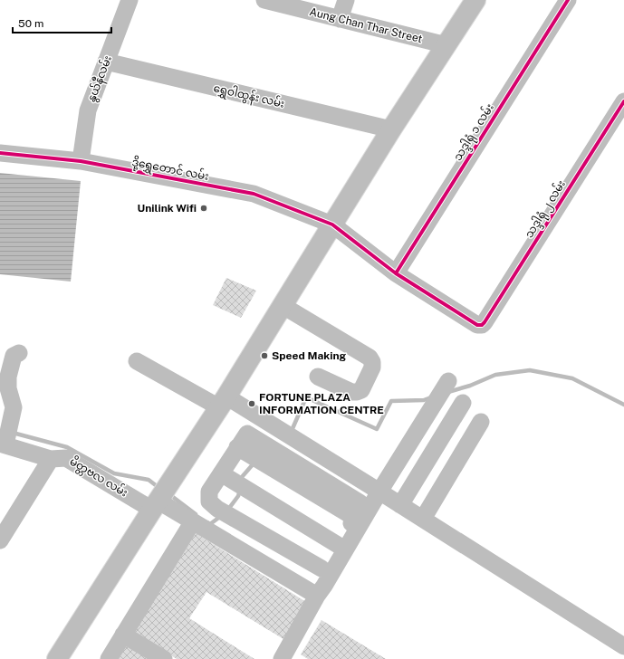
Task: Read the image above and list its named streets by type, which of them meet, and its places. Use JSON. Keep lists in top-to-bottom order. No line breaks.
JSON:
{"streets":{"street":["Aung Chan Thar Street","နွယ်နီလမ်း","ရွှေဝါထွန်း လမ်း","သဒ္ဒါရုံ ၁ လမ်း","ဒို့ရွှေတောင် လမ်း","သဒ္ဒါရုံ ၂ လမ်း","မိတ္တဗလ လမ်း"]},"crossings":[["နွယ်နီလမ်း","ရွှေဝါထွန်း လမ်း"],["နွယ်နီလမ်း","ဒို့ရွှေတောင် လမ်း"],["သဒ္ဒါရုံ ၁ လမ်း","ဒို့ရွှေတောင် လမ်း"],["ဒို့ရွှေတောင် လမ်း","သဒ္ဒါရုံ ၂ လမ်း"]],"places":["Unilink Wifi","Speed Making","FORTUNE PLAZA INFORMATION CENTRE"],"scale_bar":"50 m"}
